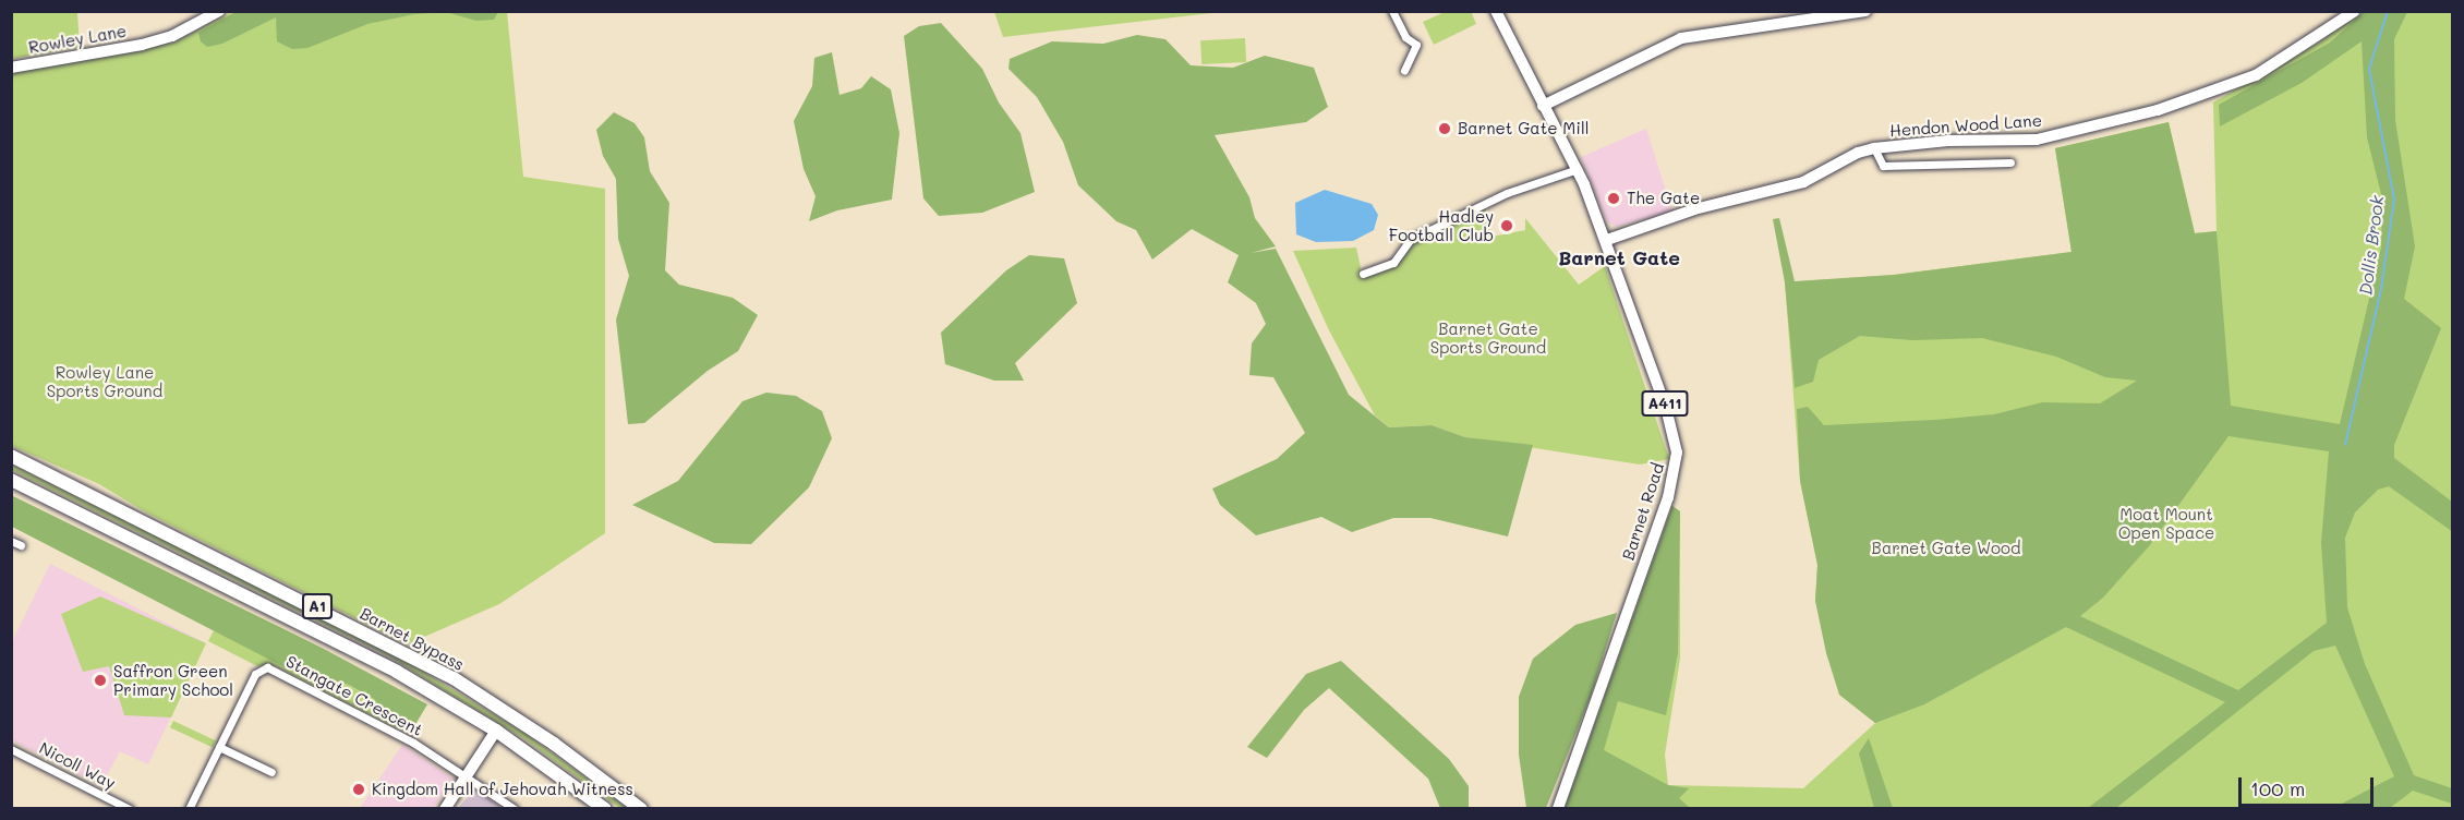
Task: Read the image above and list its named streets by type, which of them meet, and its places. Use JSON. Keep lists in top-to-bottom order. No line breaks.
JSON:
{"streets":{"highway":["A1","Barnet Bypass"],"main road":["Rowley Lane","Hendon Wood Lane","A411","Barnet Road"],"street":["Stangate Crescent","Nicoll Way"]},"crossings":[["Hendon Wood Lane","Barnet Road"]],"districts":["Barnet Gate"],"water":["Dollis Brook"],"parks":["Barnet Gate Sports Ground","Rowley Lane Sports Ground","Moat Mount Open Space","Barnet Gate Wood"],"places":["Barnet Gate Mill","The Gate","Hadley Football Club","Saffron Green Primary School","Kingdom Hall of Jehovah Witness"],"scale_bar":"100 m"}
